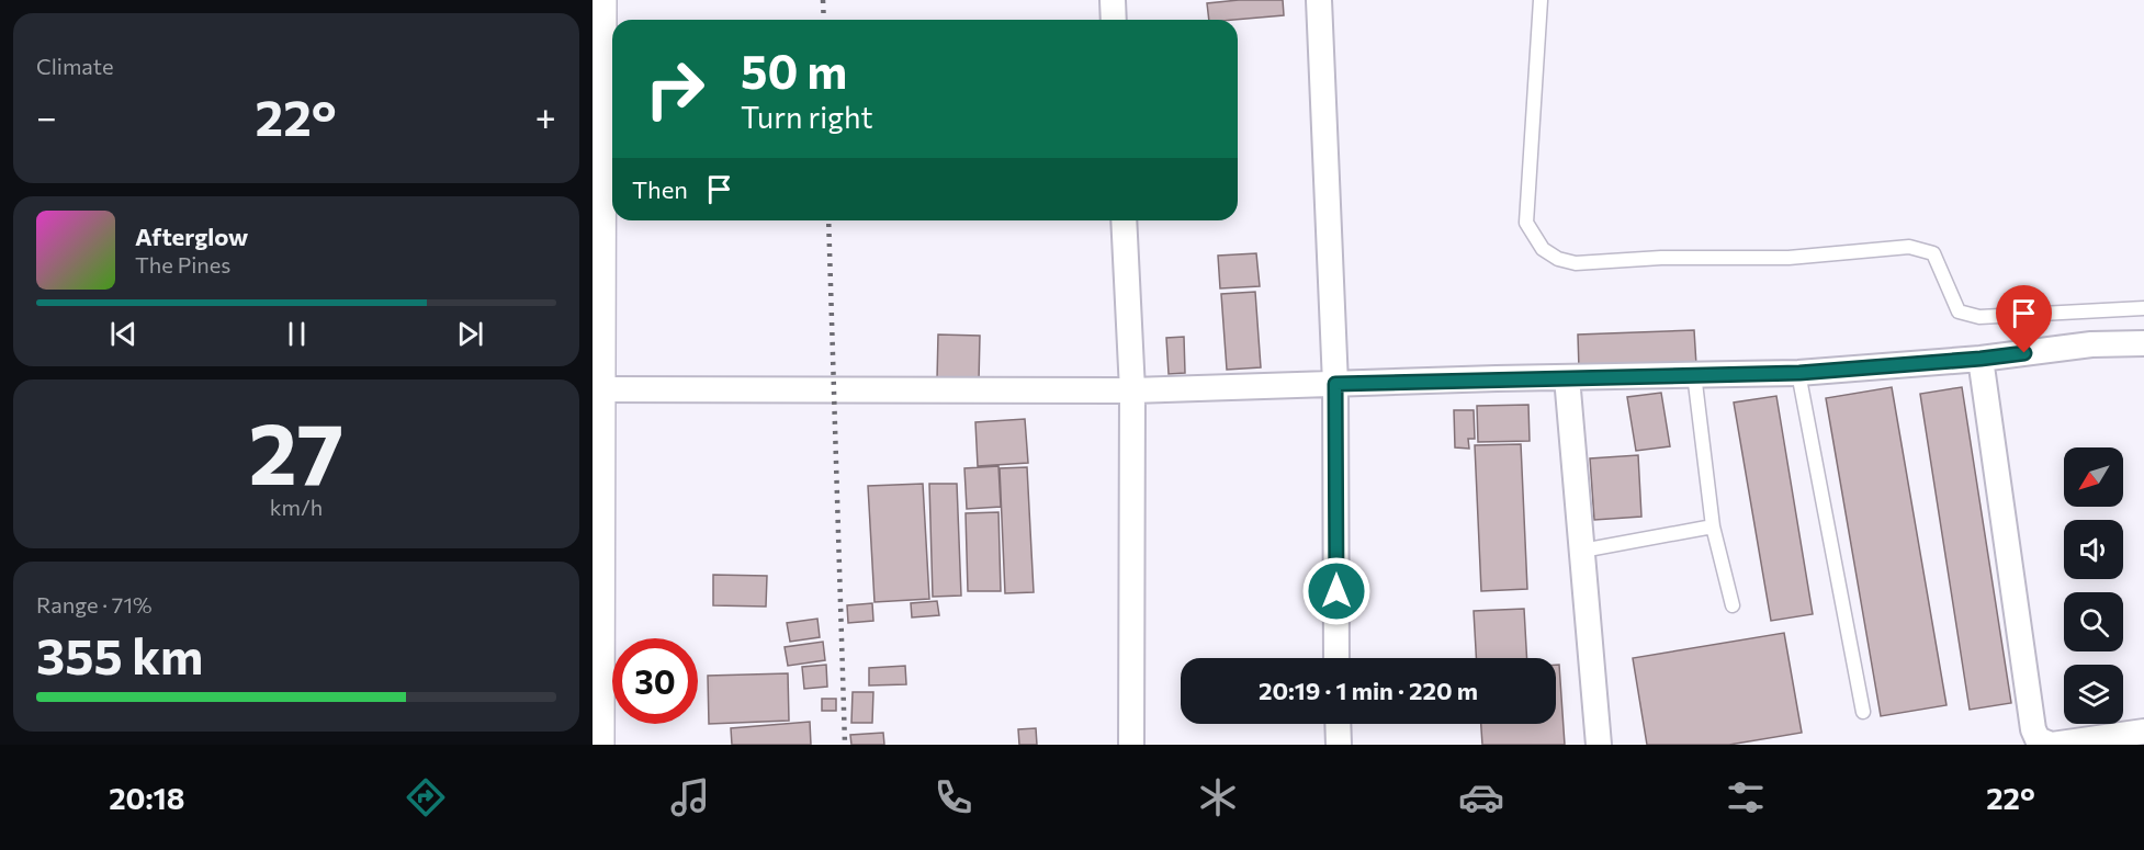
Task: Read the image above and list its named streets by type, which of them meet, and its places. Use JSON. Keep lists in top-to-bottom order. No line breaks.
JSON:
{"north":"bottom left","page":{"tile":["Climate",["27","km/h"],["Range · 71%","355 km"]],"turn":["50 m","Turn right"],"heat":["−","22°","+"],"then":"Then","song":["Afterglow","The Pines"],"limit":"30","trip":"20:19 · 1 min · 220 m","tabs":["20:18","22°"]}}
